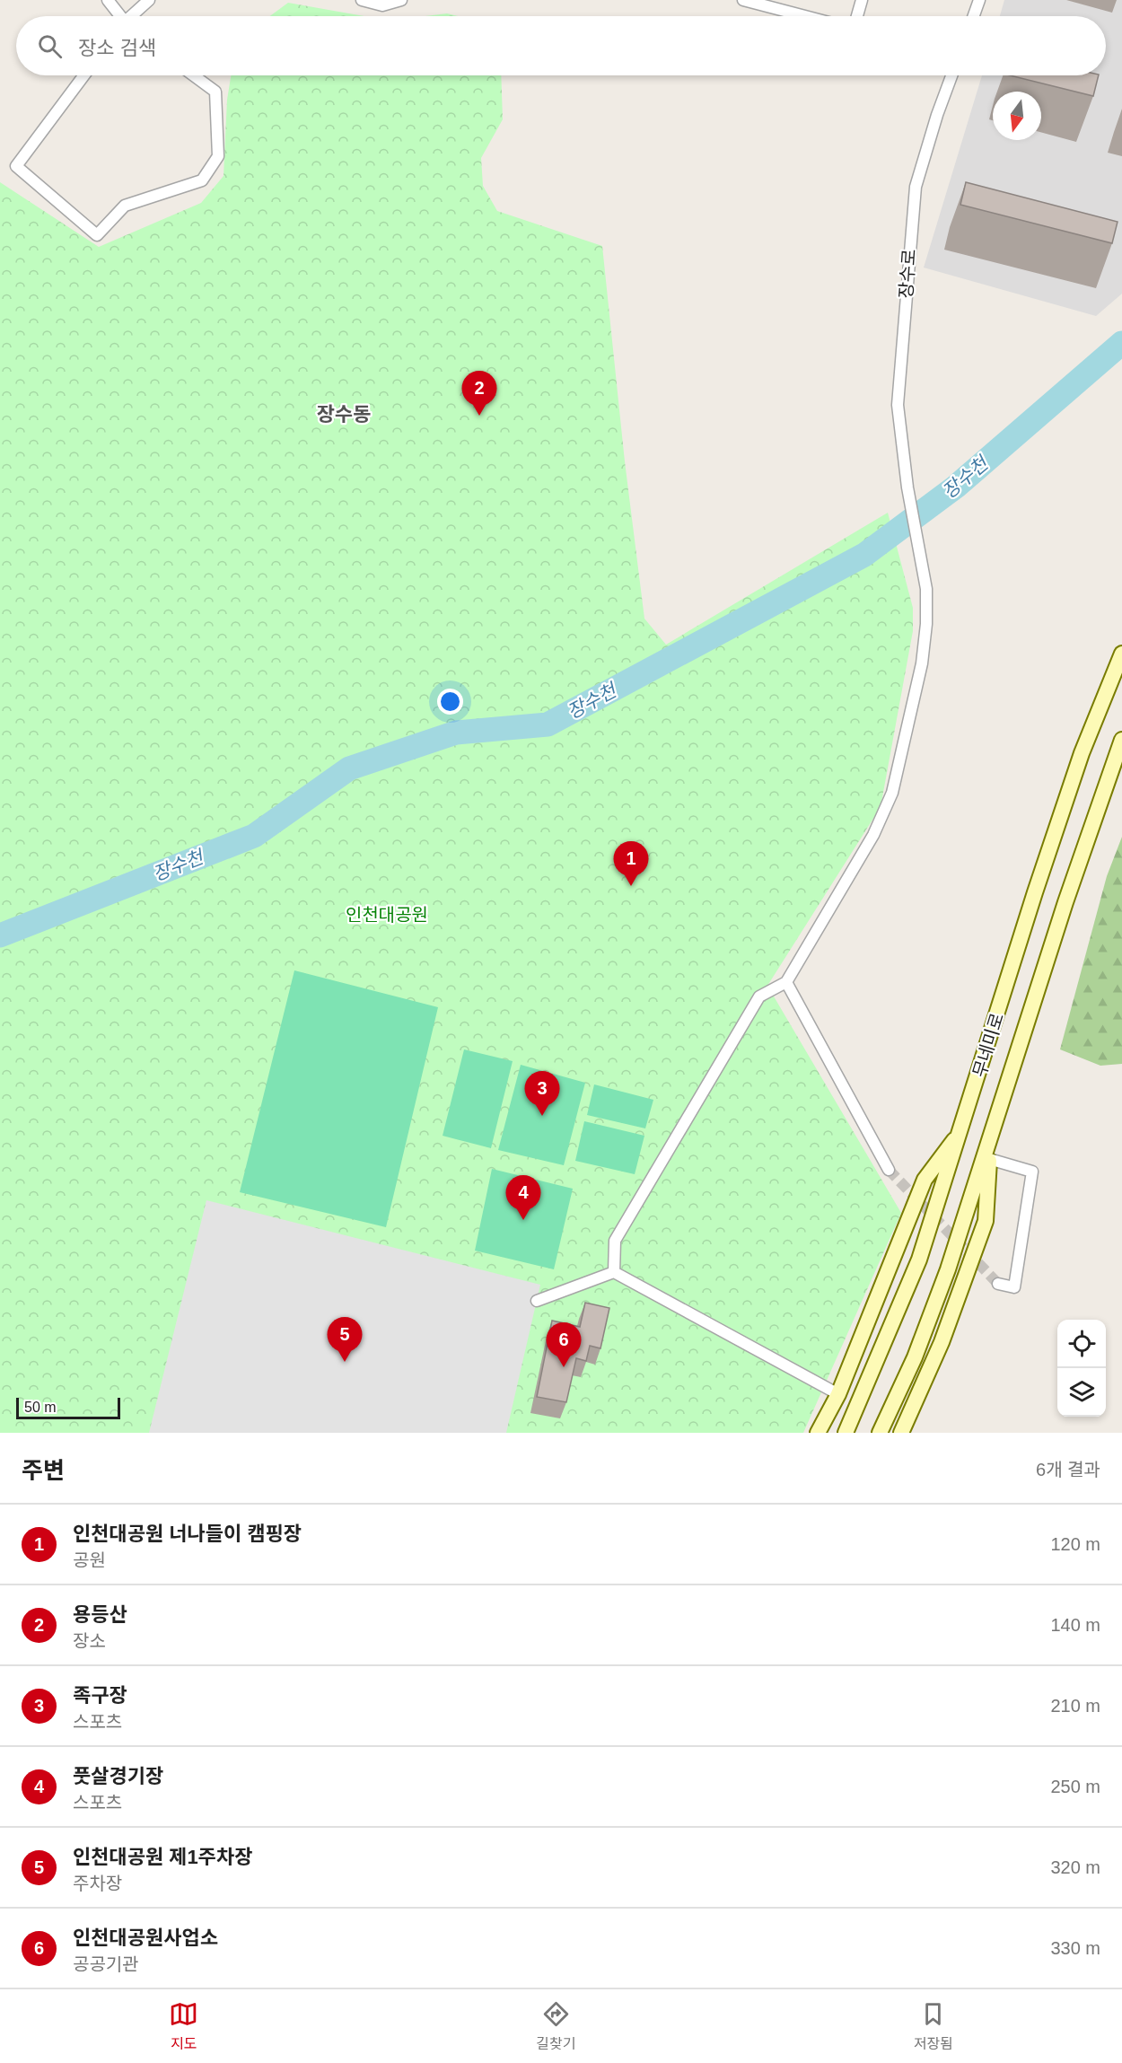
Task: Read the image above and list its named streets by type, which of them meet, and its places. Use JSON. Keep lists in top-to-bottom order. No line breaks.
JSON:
{"streets":{"main road":["무네미로"],"street":["장수로"]},"districts":["장수동"],"water":["장수천"],"parks":["인천대공원"],"scale_bar":"50 m","north":"bottom","page":{"search":"장소 검색","pins":["2","1","3","4","5","6"],"scale":"50 m","heading":["주변","6개 결과"],"list":[{"mark":"1","name":"인천대공원 너나들이 캠핑장","note":"공원","value":"120 m"},{"mark":"2","name":"용등산","note":"장소","value":"140 m"},{"mark":"3","name":"족구장","note":"스포츠","value":"210 m"},{"mark":"4","name":"풋살경기장","note":"스포츠","value":"250 m"},{"mark":"5","name":"인천대공원 제1주차장","note":"주차장","value":"320 m"},{"mark":"6","name":"인천대공원사업소","note":"공공기관","value":"330 m"}],"nav":["지도","길찾기","저장됨"]}}
